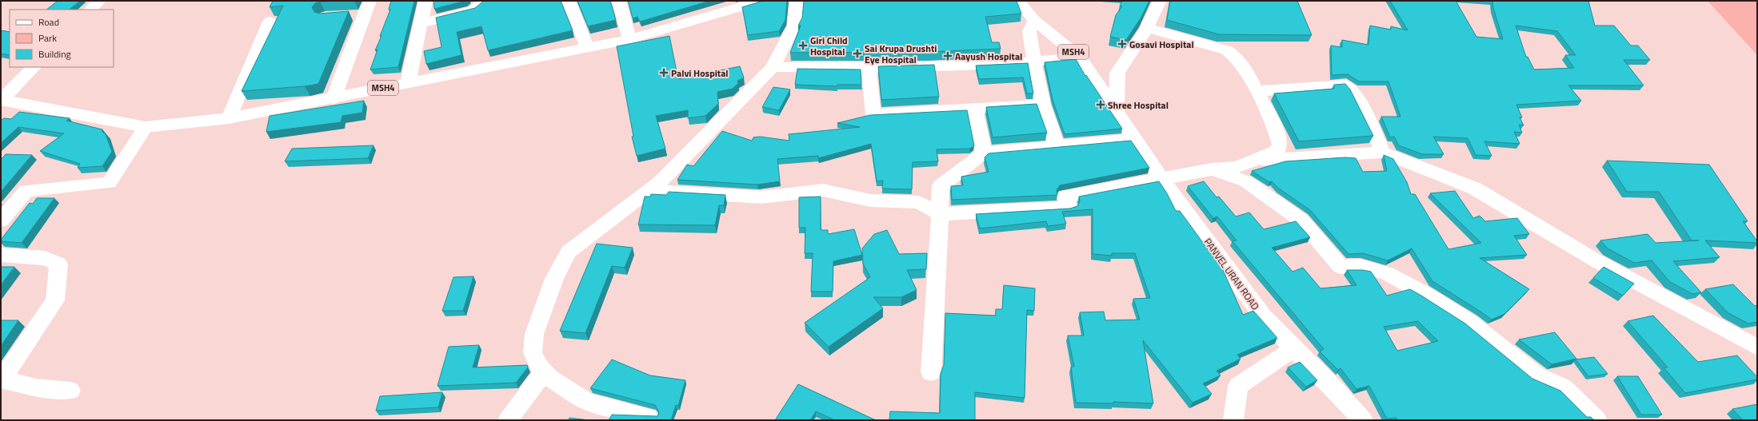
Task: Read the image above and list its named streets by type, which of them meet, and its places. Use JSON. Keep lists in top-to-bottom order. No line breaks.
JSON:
{"streets":{"street":["MSH4","PANVEL URAN ROAD"]},"crossings":[["MSH4","PANVEL URAN ROAD"]],"places":{"health":["Gosavi Hospital","Giri Child Hospital","Sai Krupa Drushti Eye Hospital","Aayush Hospital","Palvi Hospital","Shree Hospital"]},"legend":["Road","Park","Building"]}
